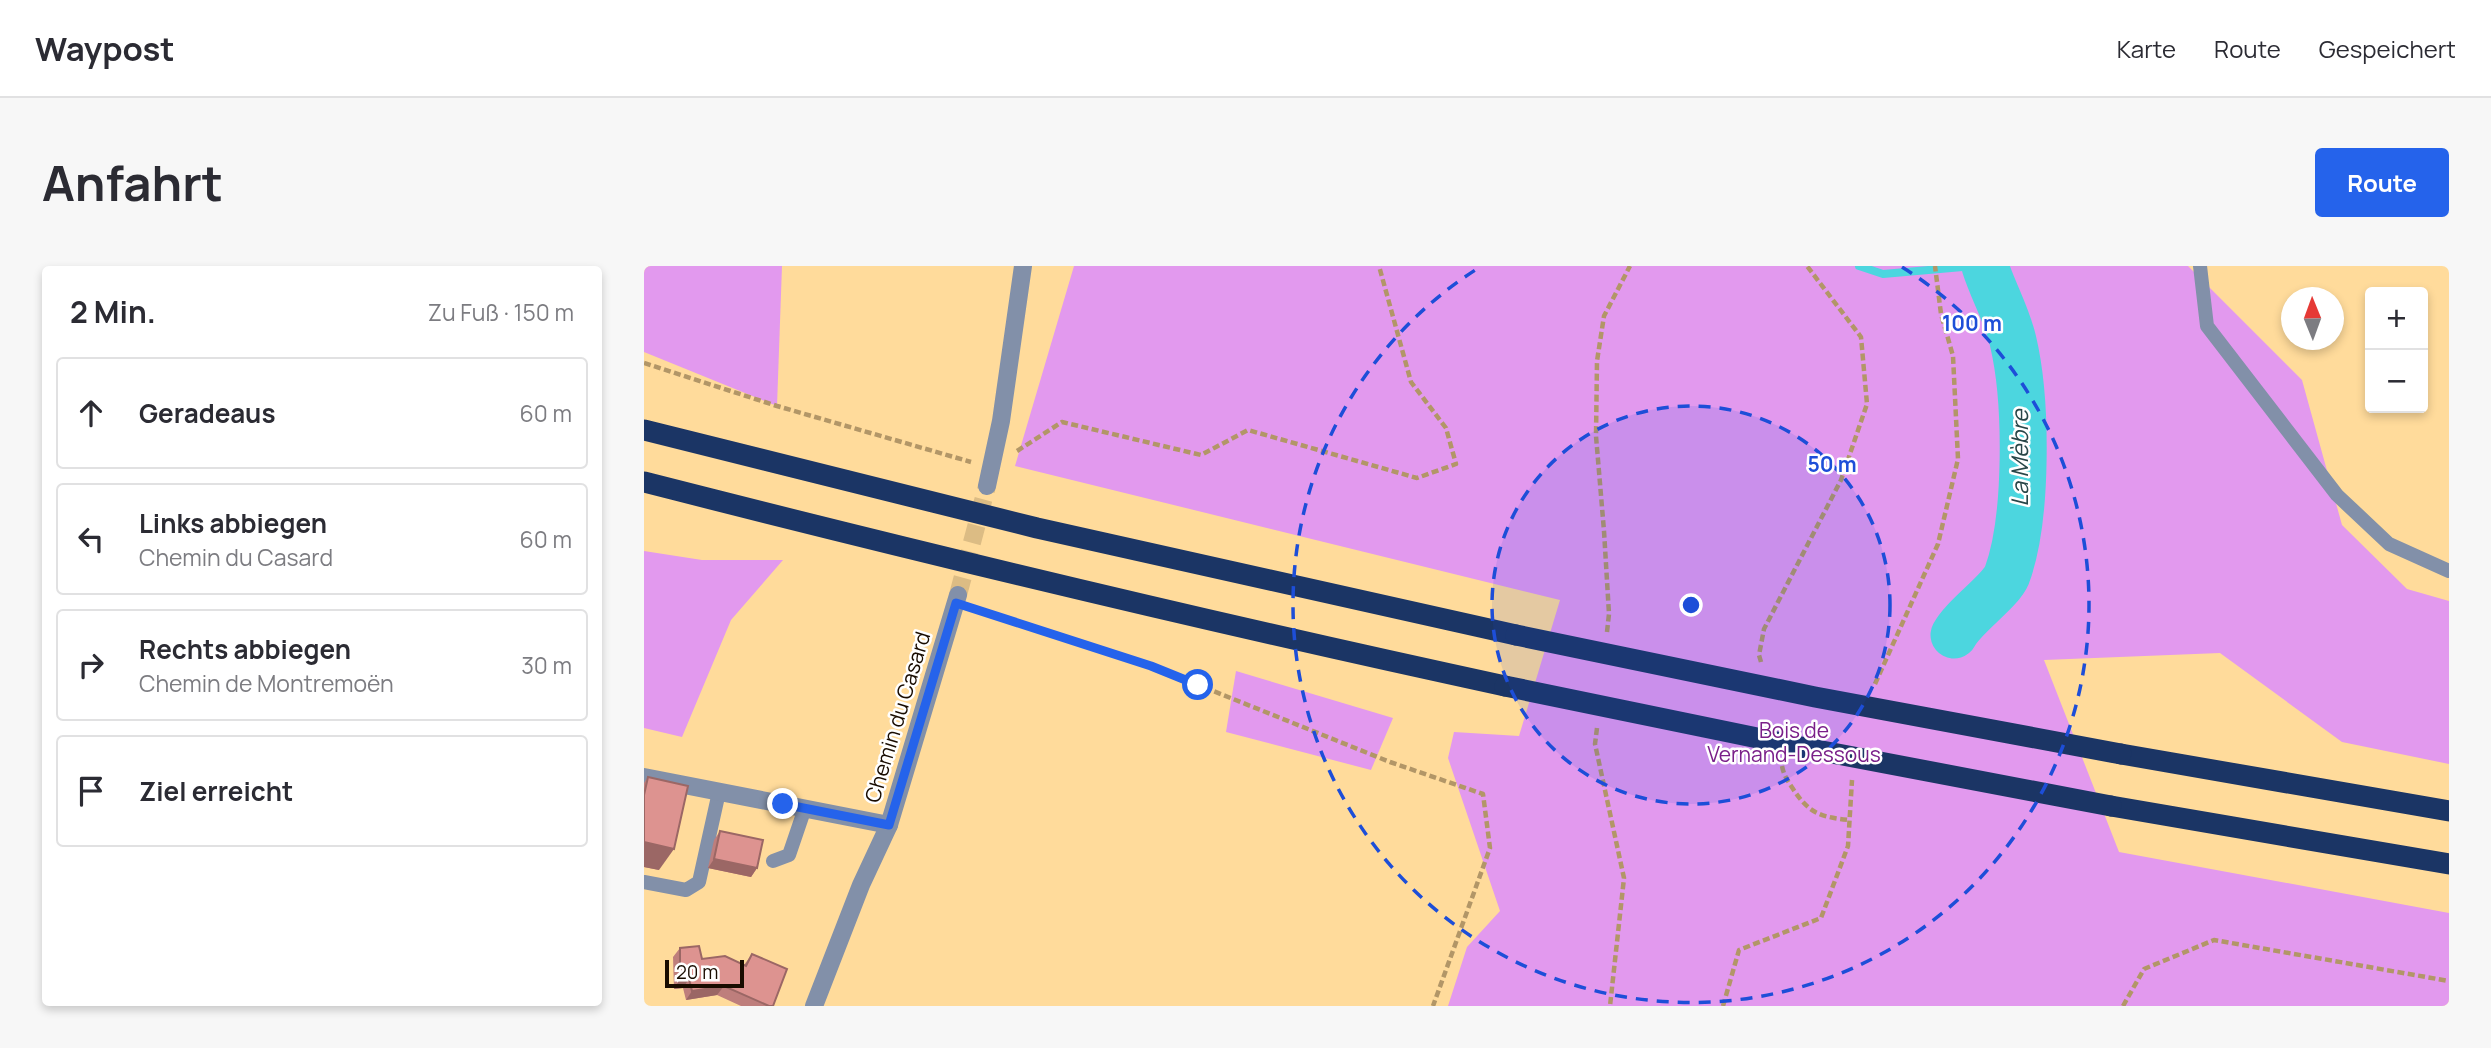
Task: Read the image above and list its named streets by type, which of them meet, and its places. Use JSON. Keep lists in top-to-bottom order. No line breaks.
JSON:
{"streets":{"street":["Chemin du Casard"]},"water":["La Mèbre"],"parks":["Bois de Vernand-Dessous"],"scale_bar":"20 m","north":"top","page":{"header":"Waypost","nav":["Karte","Route","Gespeichert"],"buttons":"Route","title":"Anfahrt","heading":["2 Min.","Zu Fuß · 150 m"],"map_buttons":["+","−"],"list":[["Geradeaus","60 m"],["Links abbiegen","Chemin du Casard","60 m"],["Rechts abbiegen","Chemin de Montremoën","30 m"],"Ziel erreicht"],"scale":"20 m"},"rings":["100 m","50 m"]}
